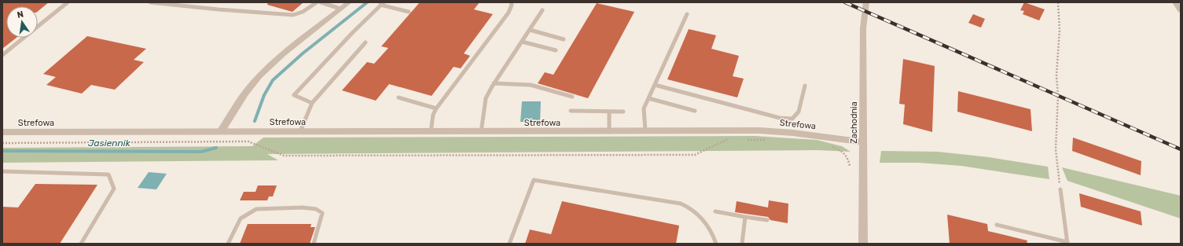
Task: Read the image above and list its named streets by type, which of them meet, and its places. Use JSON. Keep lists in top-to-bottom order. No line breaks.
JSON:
{"streets":{"street":["Strefowa","Zachodnia"]},"crossings":[["Strefowa","Zachodnia"]],"water":["Jasiennik"],"north":"top"}
